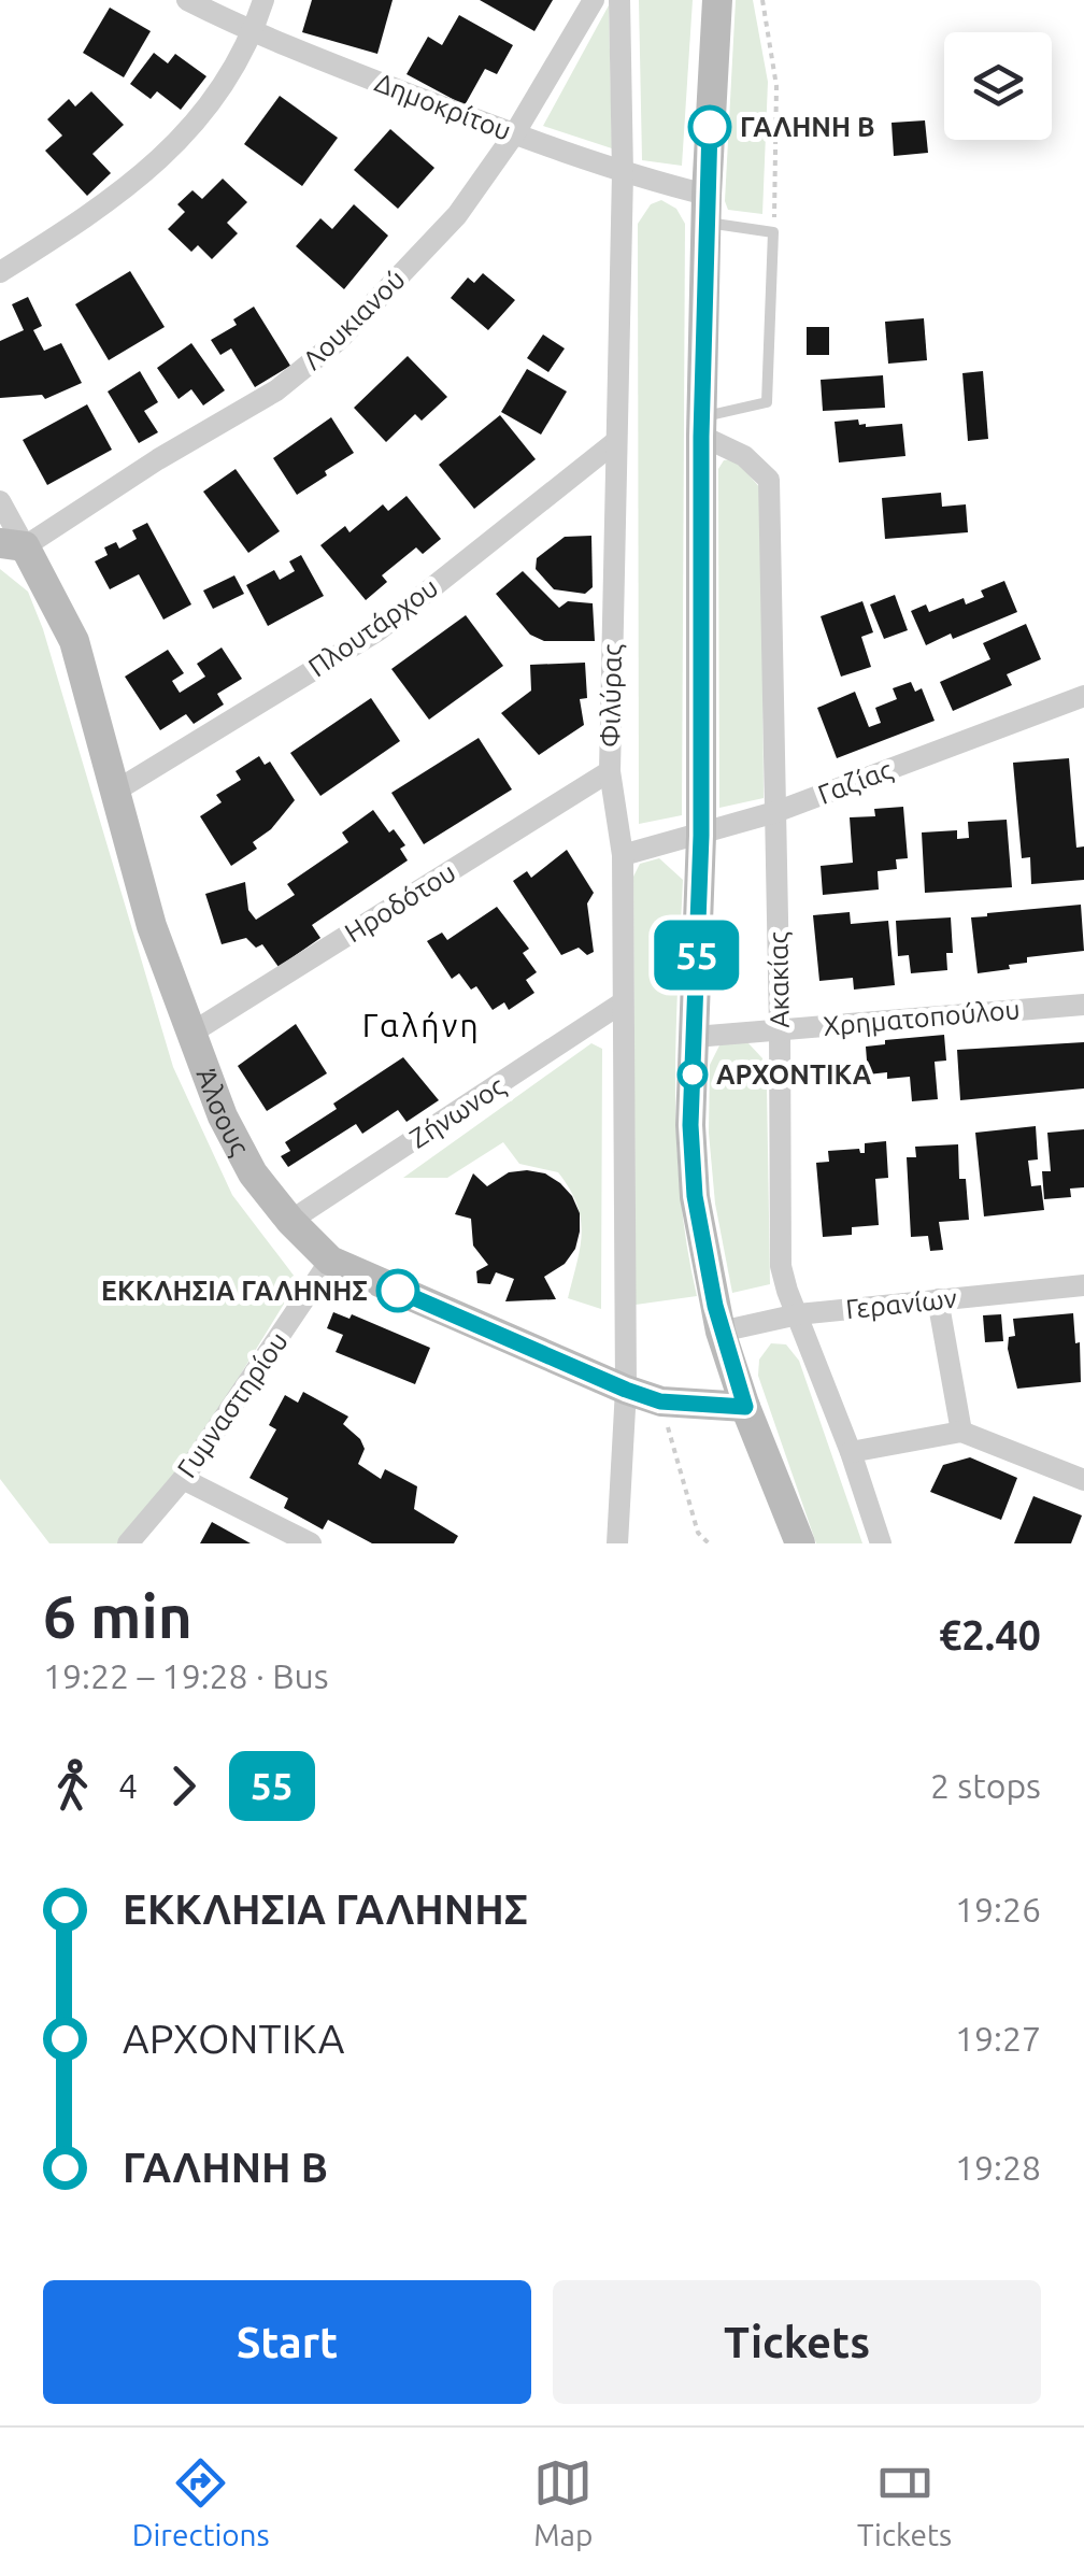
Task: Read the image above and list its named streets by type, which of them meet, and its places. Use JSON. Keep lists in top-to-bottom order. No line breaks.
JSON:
{"streets":{"main road":["Άλσους"],"street":["Δημοκρίτου","Λουκιανού","Πλουτάρχου","Φιλύρας","Γαζίας","Ηροδότου","Ακακίας","Χρηματοπούλου","Ζήνωνος","Γερανίων","Γυμναστηρίου"]},"crossings":[["Δημοκρίτου","Λουκιανού"],["Δημοκρίτου","Φιλύρας"],["Λουκιανού","Άλσους"],["Πλουτάρχου","Φιλύρας"],["Πλουτάρχου","Άλσους"],["Φιλύρας","Γαζίας"],["Φιλύρας","Ηροδότου"],["Φιλύρας","Ζήνωνος"],["Φιλύρας","Άλσους"],["Γαζίας","Ακακίας"],["Ηροδότου","Άλσους"],["Ακακίας","Χρηματοπούλου"],["Ακακίας","Γερανίων"],["Ζήνωνος","Άλσους"],["Άλσους","Γυμναστηρίου"]],"districts":["Γαλήνη"],"places":["ΓΑΛΗΝΗ Β","ΑΡΧΟΝΤΙΚΑ","ΕΚΚΛΗΣΙΑ ΓΑΛΗΝΗΣ"],"lines":["bus line 55"],"page":{"on_map":"55","heading":["6 min","19:22 – 19:28 · Bus","€2.40"],"legs":["4","55","2 stops"],"list":[{"name":"ΕΚΚΛΗΣΙΑ ΓΑΛΗΝΗΣ","value":"19:26"},{"name":"ΑΡΧΟΝΤΙΚΑ","value":"19:27"},{"name":"ΓΑΛΗΝΗ Β","value":"19:28"}],"buttons":["Start","Tickets"],"tabs":["Directions","Map","Tickets"]}}
